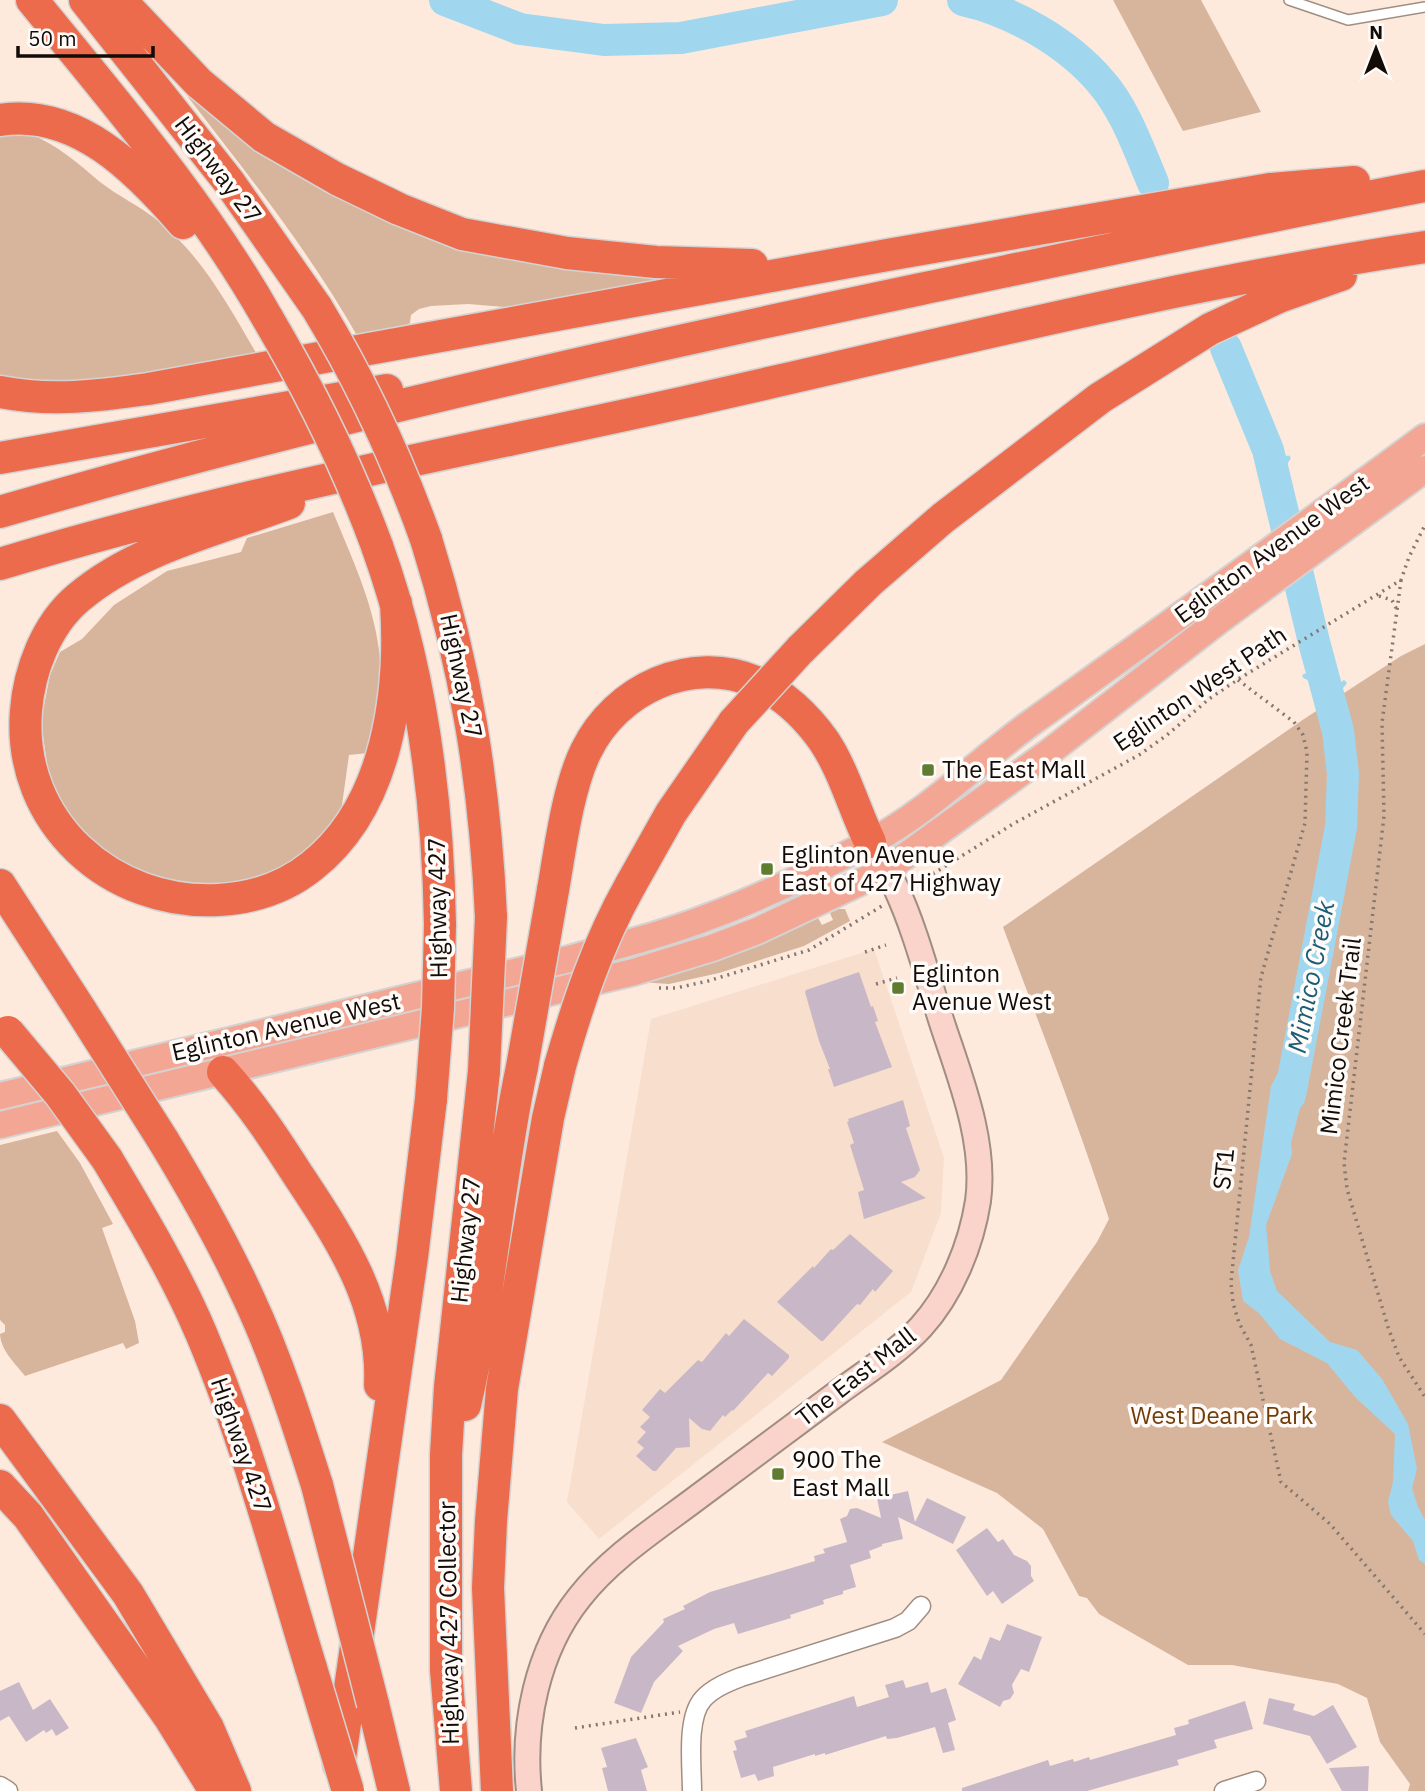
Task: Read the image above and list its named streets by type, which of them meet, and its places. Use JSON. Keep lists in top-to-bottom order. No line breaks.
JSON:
{"streets":{"highway":["Highway 27","Highway 427","Highway 427 Collector"],"main road":["Eglinton Avenue West","The East Mall"],"path":["Eglinton West Path","Mimico Creek Trail","ST1"]},"crossings":[["Highway 27","Highway 427"],["Highway 27","Highway 427 Collector"],["Eglinton Avenue West","The East Mall"],["Eglinton West Path","Mimico Creek Trail"],["Eglinton West Path","ST1"]],"water":["Mimico Creek"],"parks":["West Deane Park"],"places":{"transit":["The East Mall","Eglinton Avenue East of 427 Highway","Eglinton Avenue West","900 The East Mall"]},"scale_bar":"50 m","north":"top"}
